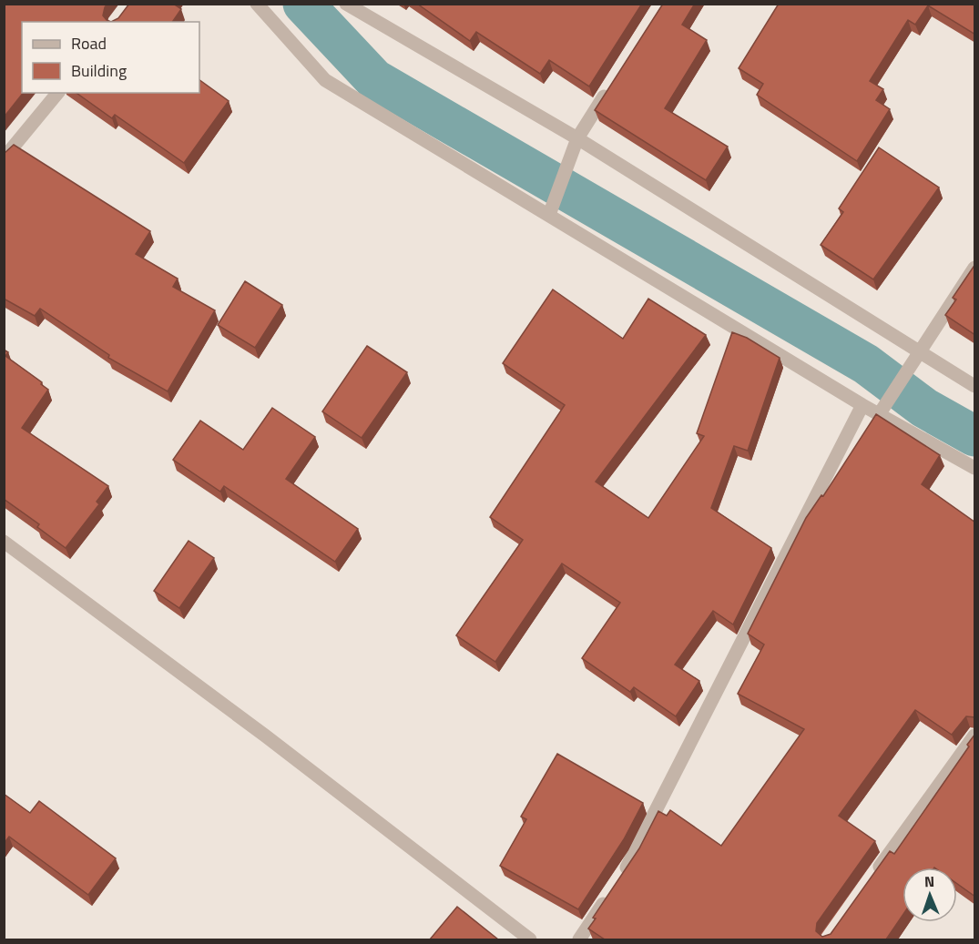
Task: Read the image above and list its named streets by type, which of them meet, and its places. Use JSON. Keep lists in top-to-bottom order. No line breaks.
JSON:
{"legend":["Road","Building"],"north":"top"}
